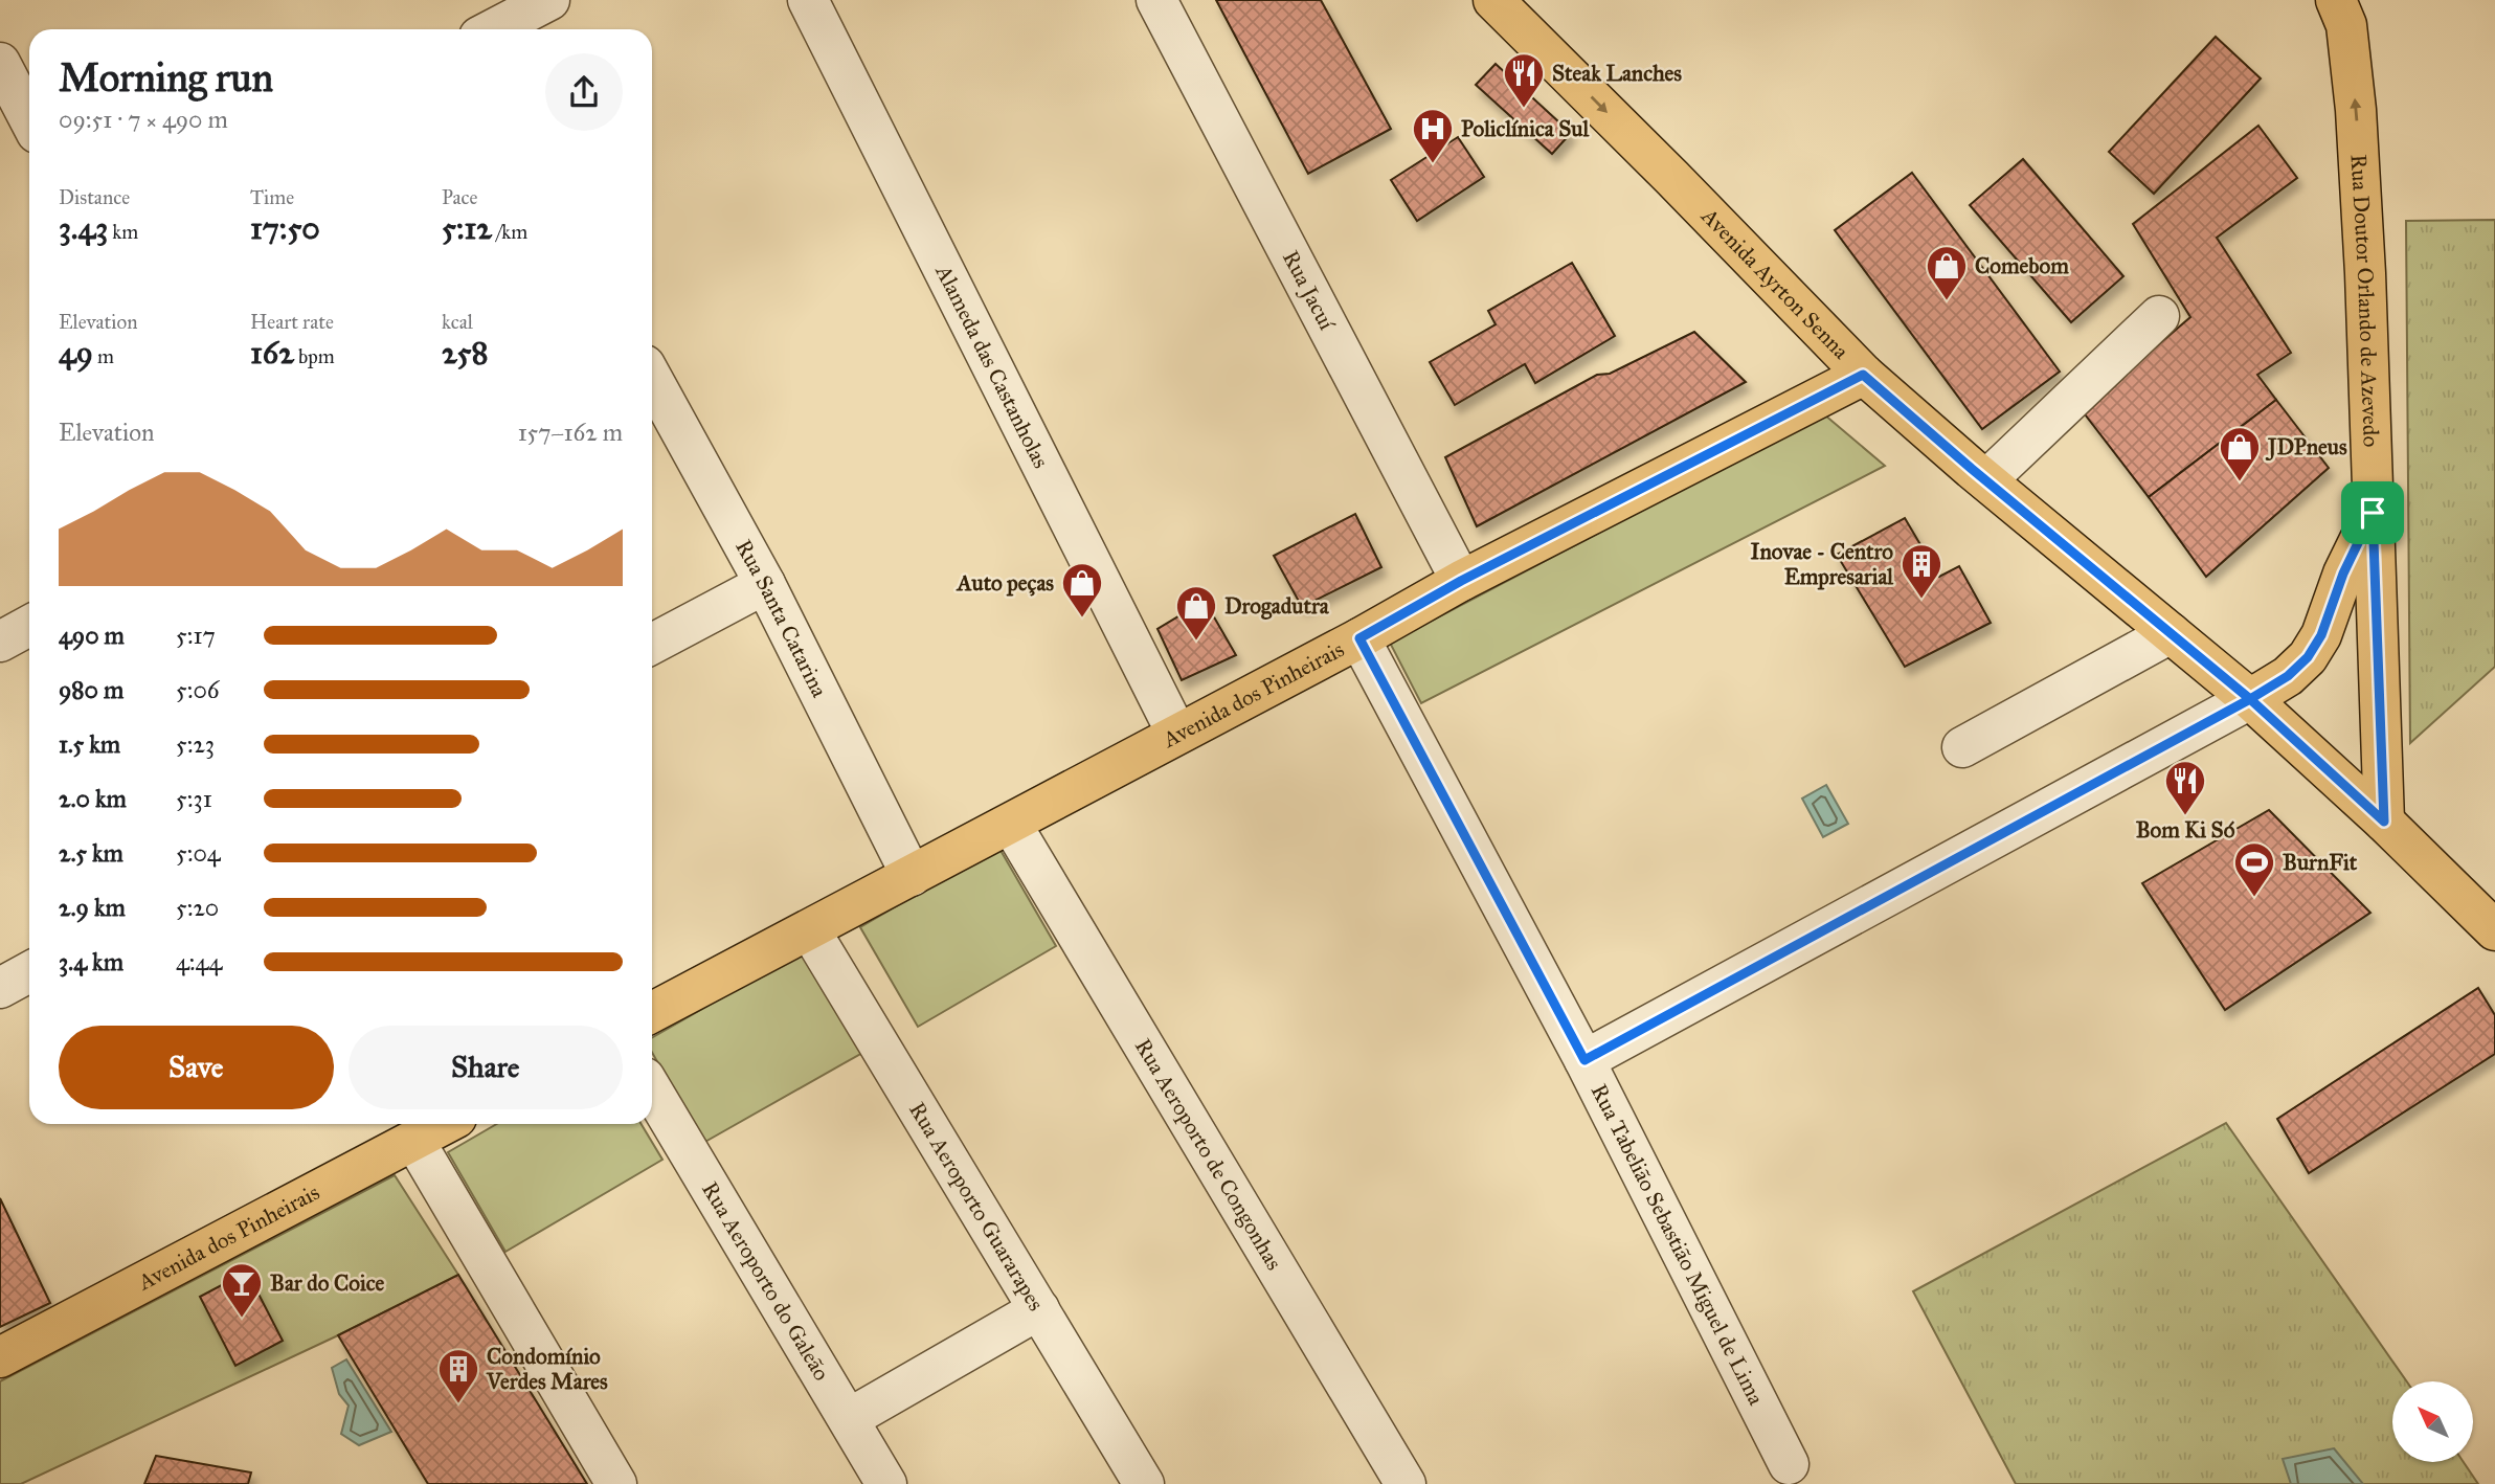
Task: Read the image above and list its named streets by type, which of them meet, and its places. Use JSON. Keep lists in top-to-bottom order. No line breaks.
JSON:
{"streets":{"main road":["Avenida Ayrton Senna","Rua Doutor Orlando de Azevedo","Avenida dos Pinheirais"],"street":["Rua Jacuí","Alameda das Castanholas","Rua Santa Catarina","Rua Aeroporto de Congonhas","Rua Aeroporto Guararapes","Rua Tabelião Sebastião Miguel de Lima","Rua Aeroporto do Galeão"]},"crossings":[["Avenida Ayrton Senna","Rua Doutor Orlando de Azevedo"],["Avenida Ayrton Senna","Avenida dos Pinheirais"],["Rua Jacuí","Avenida dos Pinheirais"],["Alameda das Castanholas","Avenida dos Pinheirais"],["Rua Santa Catarina","Avenida dos Pinheirais"],["Avenida dos Pinheirais","Rua Aeroporto de Congonhas"],["Avenida dos Pinheirais","Rua Aeroporto Guararapes"],["Avenida dos Pinheirais","Rua Tabelião Sebastião Miguel de Lima"]],"one_way":["Avenida Ayrton Senna","Rua Doutor Orlando de Azevedo"],"places":{"restaurant":["Steak Lanches","Bom Ki Só"],"hospital":["Policlínica Sul"],"shop":["Comebom","JDPneus","Auto peças","Drogadutra"],"building":["Inovae - Centro Empresarial","Condomínio Verdes Mares"],"sports":["BurnFit"],"bar":["Bar do Coice"]},"north":"top left","page":{"heading":["Morning run","09:51 · 7 × 490 m"],"stats":[["Distance","3.43 km"],["Time","17:50"],["Pace","5:12 /km"],["Elevation","49 m"],["Heart rate","162 bpm"],["kcal","258"]],"chart":["Elevation","157–162 m"],"list":[{"name":"490 m","note":"5:17"},{"name":"980 m","note":"5:06"},{"name":"1.5 km","note":"5:23"},{"name":"2.0 km","note":"5:31"},{"name":"2.5 km","note":"5:04"},{"name":"2.9 km","note":"5:20"},{"name":"3.4 km","note":"4:44"}],"buttons":["Save","Share"]}}
